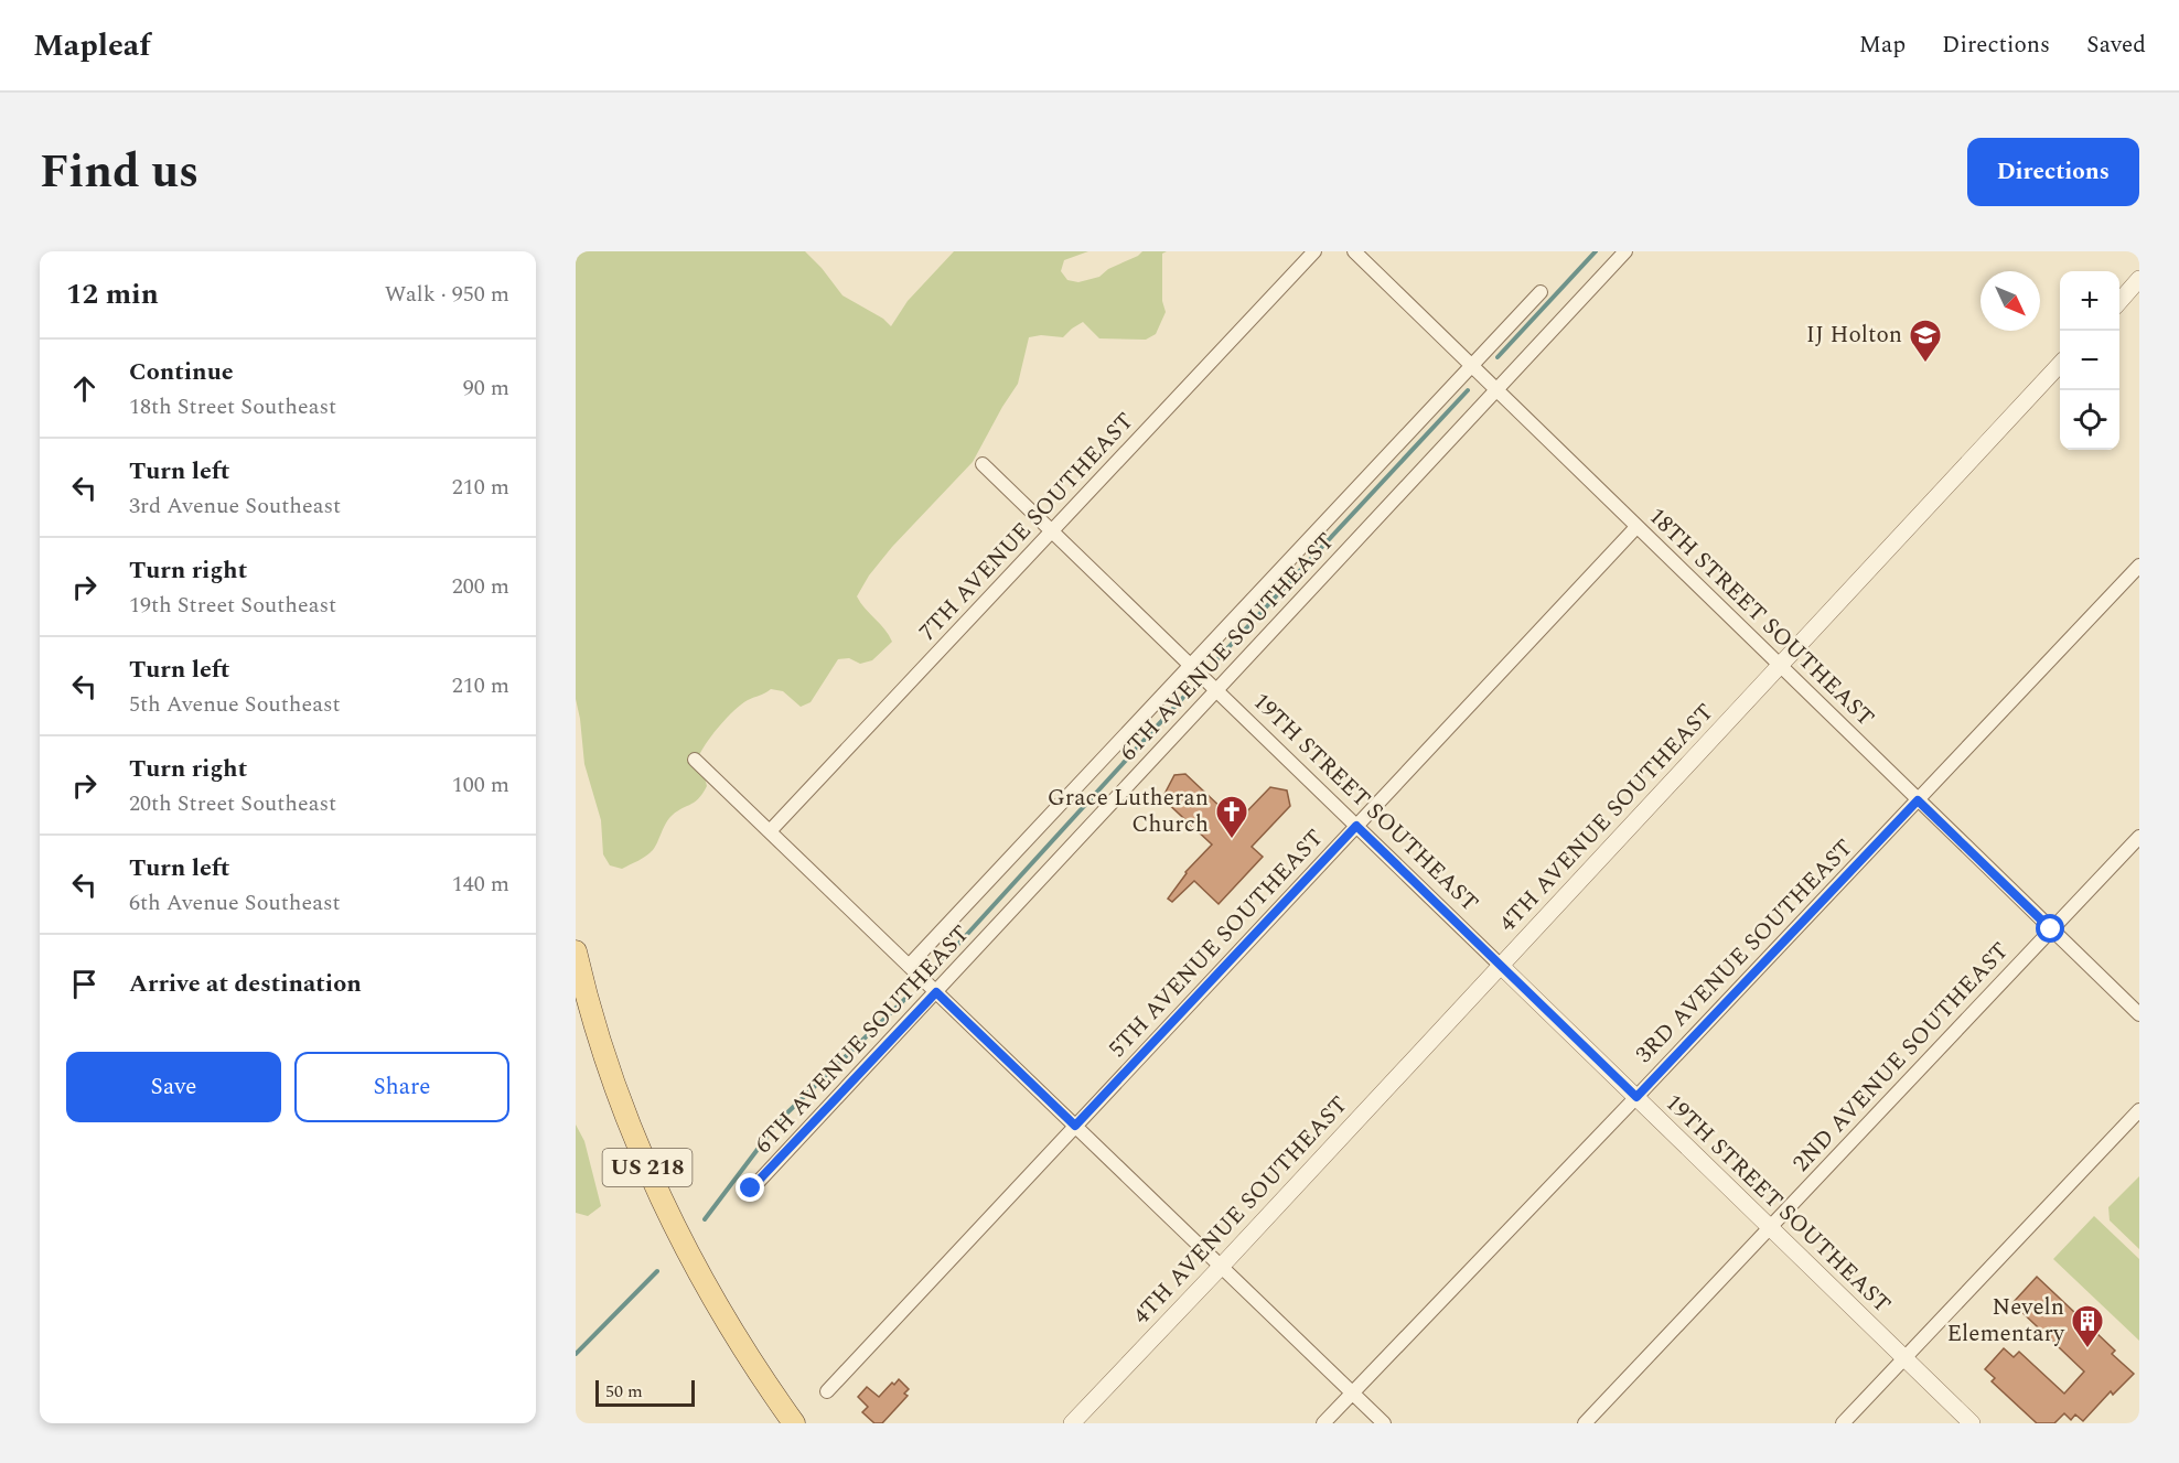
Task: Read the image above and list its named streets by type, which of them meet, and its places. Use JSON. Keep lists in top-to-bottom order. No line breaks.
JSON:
{"streets":{"main road":["US 218"],"street":["7TH AVENUE SOUTHEAST","18TH STREET SOUTHEAST","6TH AVENUE SOUTHEAST","19TH STREET SOUTHEAST","4TH AVENUE SOUTHEAST","5TH AVENUE SOUTHEAST","3RD AVENUE SOUTHEAST","2ND AVENUE SOUTHEAST"]},"crossings":[["7TH AVENUE SOUTHEAST","19TH STREET SOUTHEAST"],["18TH STREET SOUTHEAST","6TH AVENUE SOUTHEAST"],["18TH STREET SOUTHEAST","4TH AVENUE SOUTHEAST"],["18TH STREET SOUTHEAST","5TH AVENUE SOUTHEAST"],["18TH STREET SOUTHEAST","3RD AVENUE SOUTHEAST"],["18TH STREET SOUTHEAST","2ND AVENUE SOUTHEAST"],["6TH AVENUE SOUTHEAST","19TH STREET SOUTHEAST"],["19TH STREET SOUTHEAST","4TH AVENUE SOUTHEAST"],["19TH STREET SOUTHEAST","5TH AVENUE SOUTHEAST"],["19TH STREET SOUTHEAST","3RD AVENUE SOUTHEAST"],["19TH STREET SOUTHEAST","2ND AVENUE SOUTHEAST"]],"places":{"school or university":["IJ Holton"],"church":["Grace Lutheran Church"],"building":["Neveln Elementary"]},"scale_bar":"50 m","north":"bottom right","page":{"header":"Mapleaf","nav":["Map","Directions","Saved"],"title":"Find us","buttons":["Directions",["Save","Share"]],"heading":["12 min","Walk · 950 m"],"map_buttons":["+","−"],"list":[["Continue","18th Street Southeast","90 m"],["Turn left","3rd Avenue Southeast","210 m"],["Turn right","19th Street Southeast","200 m"],["Turn left","5th Avenue Southeast","210 m"],["Turn right","20th Street Southeast","100 m"],["Turn left","6th Avenue Southeast","140 m"],"Arrive at destination"],"scale":"50 m"}}
